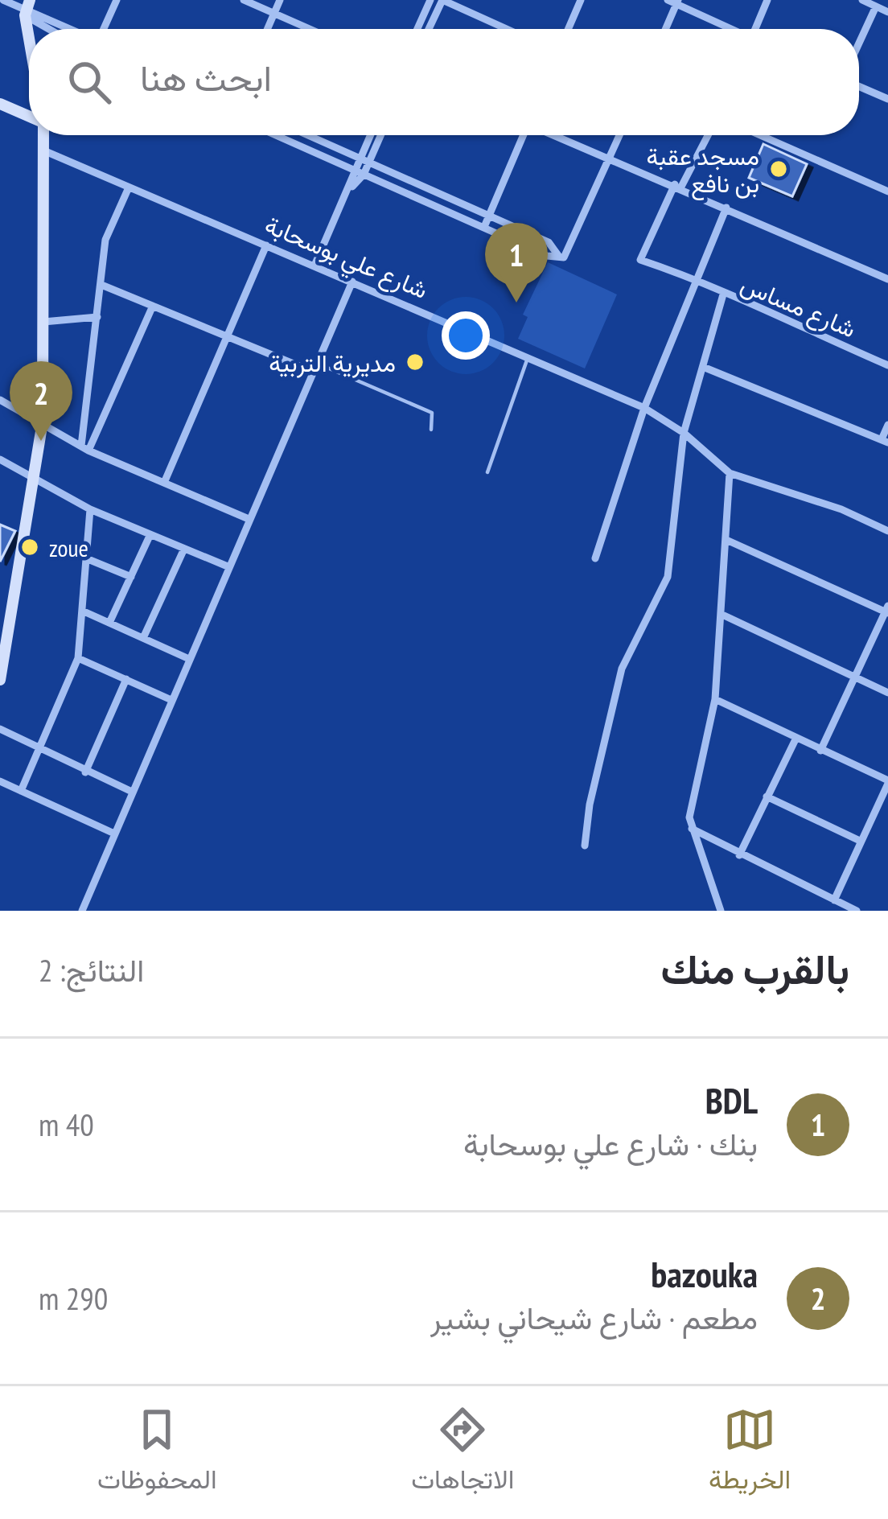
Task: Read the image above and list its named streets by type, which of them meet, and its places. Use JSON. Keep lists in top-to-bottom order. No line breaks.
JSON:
{"streets":{"street":["شارع علي بوسحابة","شارع مساس"]},"places":["مسجد عقبة بن نافع","مديرية التربية","zoue"],"page":{"search":"ابحث هنا","pins":["1","2"],"heading":["بالقرب منك","النتائج: 2"],"list":[{"mark":"1","name":"BDL","note":"بنك · شارع علي بوسحابة","value":"40 m"},{"mark":"2","name":"bazouka","note":"مطعم · شارع شيحاني بشير","value":"290 m"}],"nav":["الخريطة","الاتجاهات","المحفوظات"]}}
